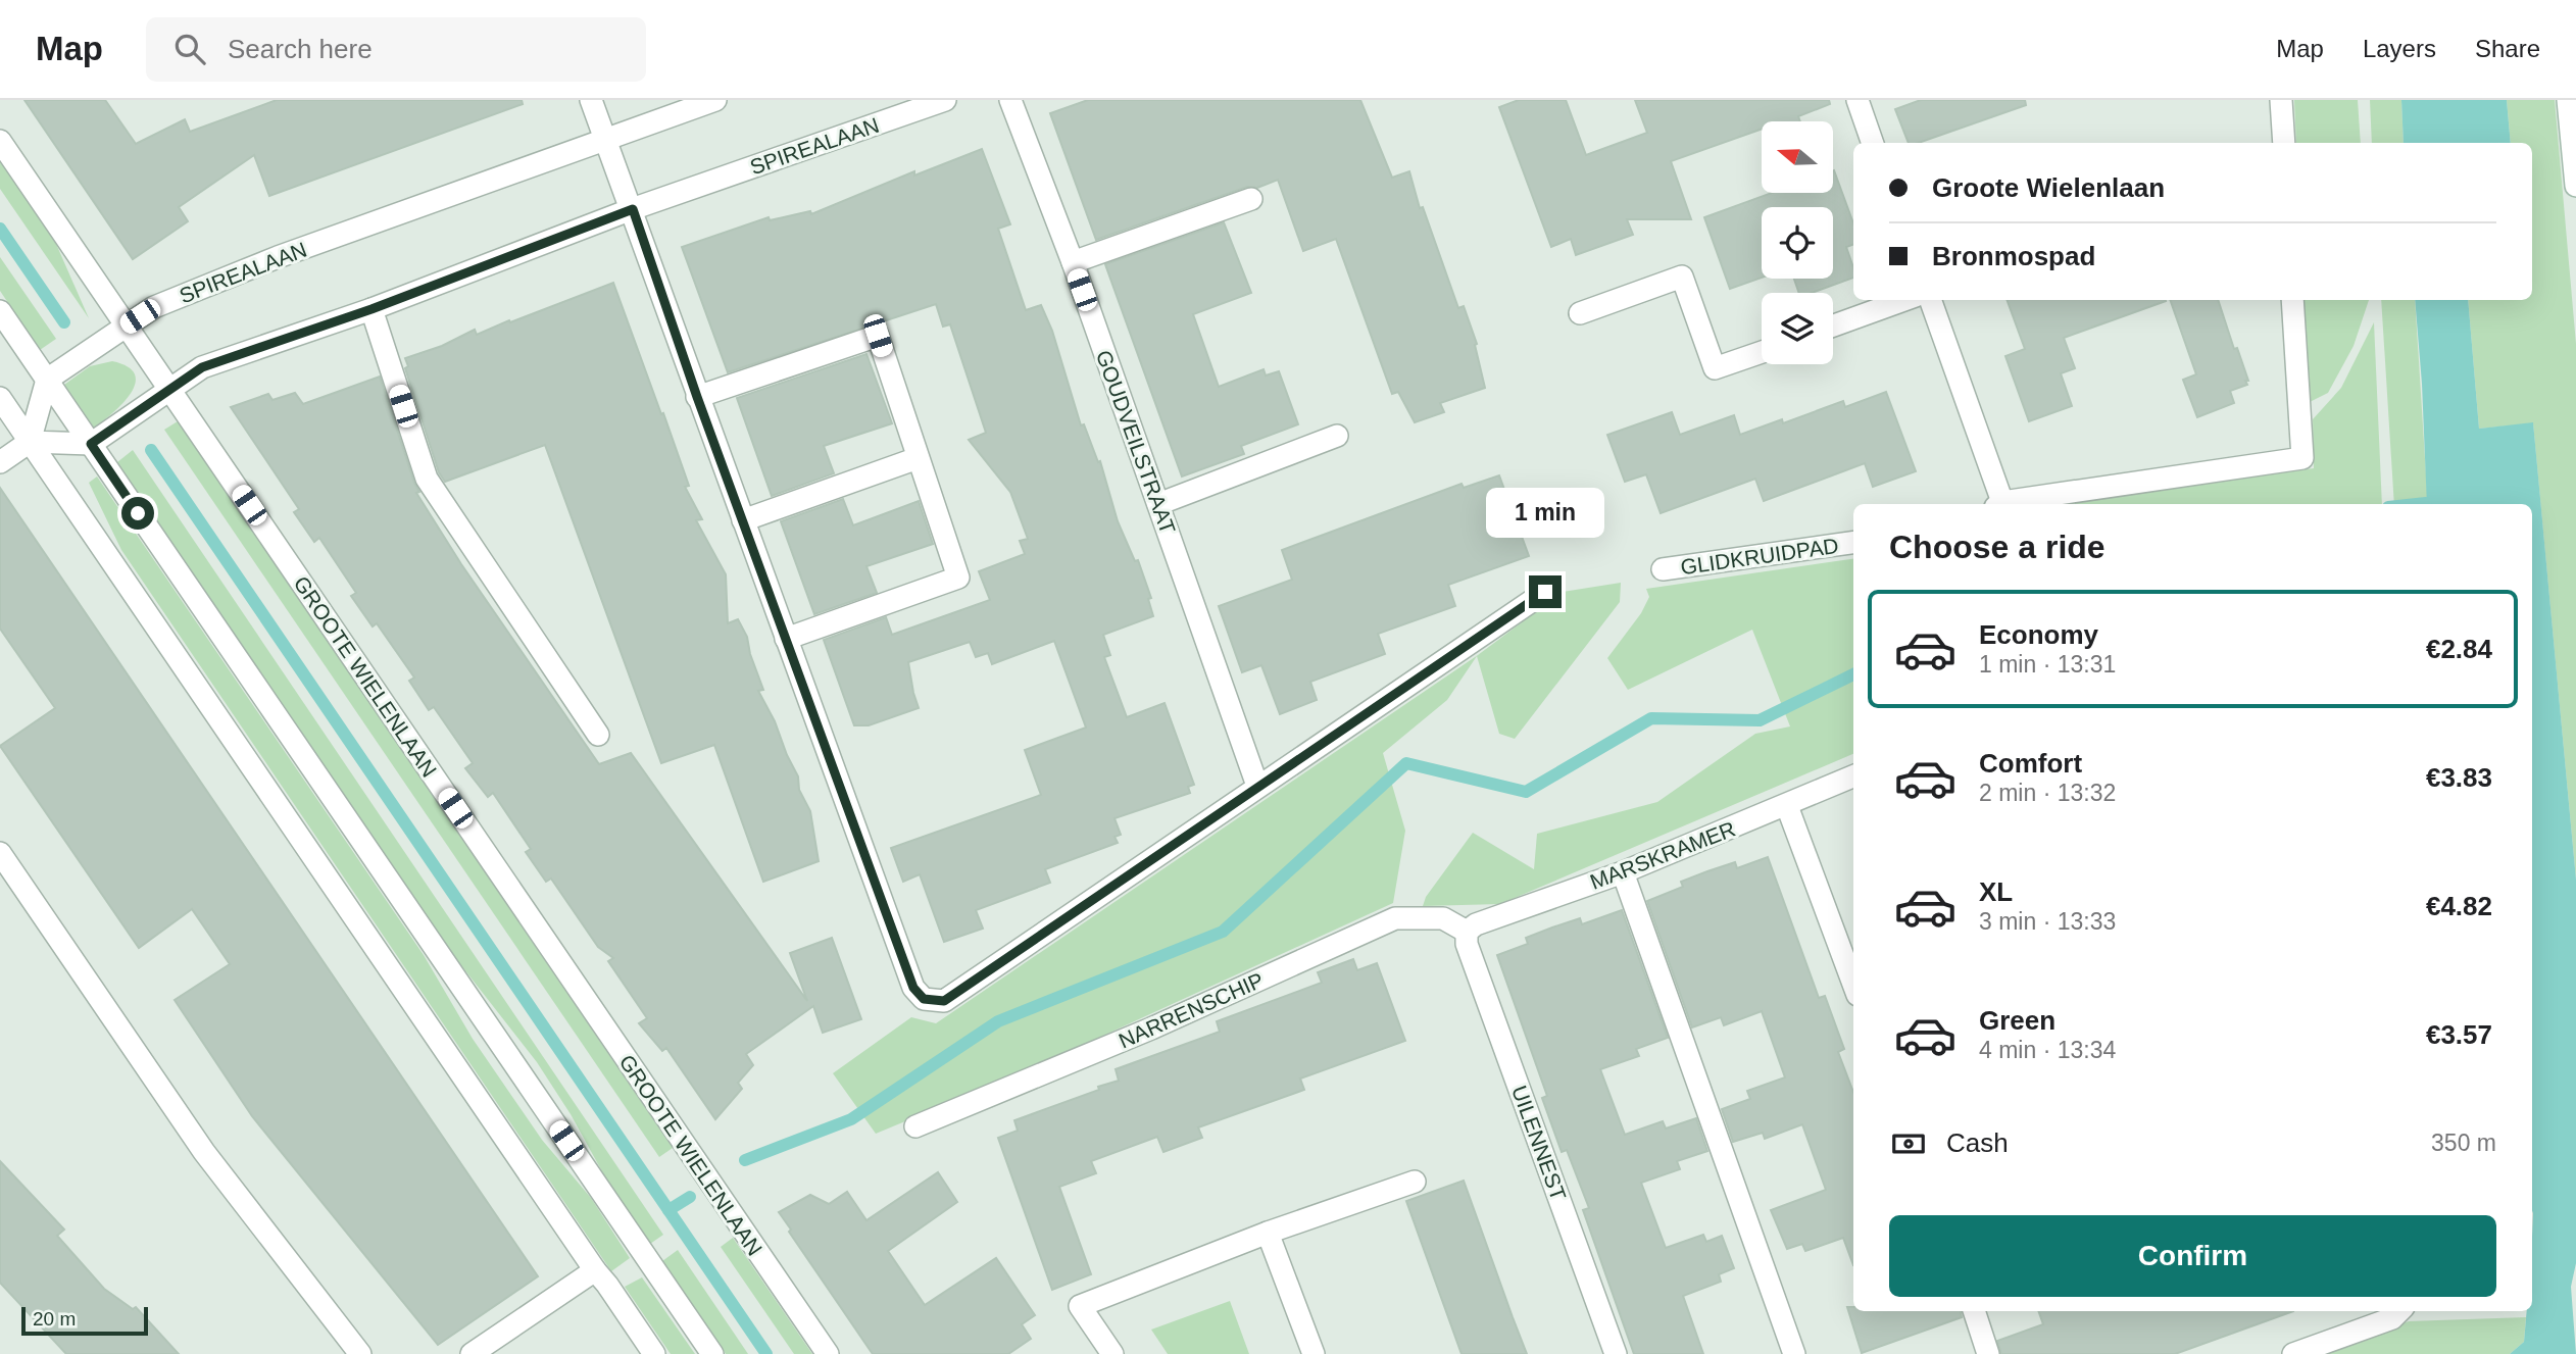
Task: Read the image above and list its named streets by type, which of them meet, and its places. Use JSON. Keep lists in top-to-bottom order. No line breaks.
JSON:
{"streets":{"street":["SPIREALAAN","GOUDVEILSTRAAT","GLIDKRUIDPAD","GROOTE WIELENLAAN","MARSKRAMER","NARRENSCHIP","UILENNEST"]},"crossings":[["SPIREALAAN","GROOTE WIELENLAAN"],["MARSKRAMER","NARRENSCHIP"],["MARSKRAMER","UILENNEST"],["NARRENSCHIP","UILENNEST"]],"scale_bar":"20 m","north":"left","page":{"header":"Map","search":"Search here","nav":["Map","Layers","Share"],"banner":["Groote Wielenlaan","Bronmospad"],"bubble":"1 min","heading":"Choose a ride","list":[{"name":"Economy","note":"1 min · 13:31","value":"€2.84"},{"name":"Comfort","note":"2 min · 13:32","value":"€3.83"},{"name":"XL","note":"3 min · 13:33","value":"€4.82"},{"name":"Green","note":"4 min · 13:34","value":"€3.57"}],"pay":["Cash","350 m"],"buttons":"Confirm","scale":"20 m"}}
